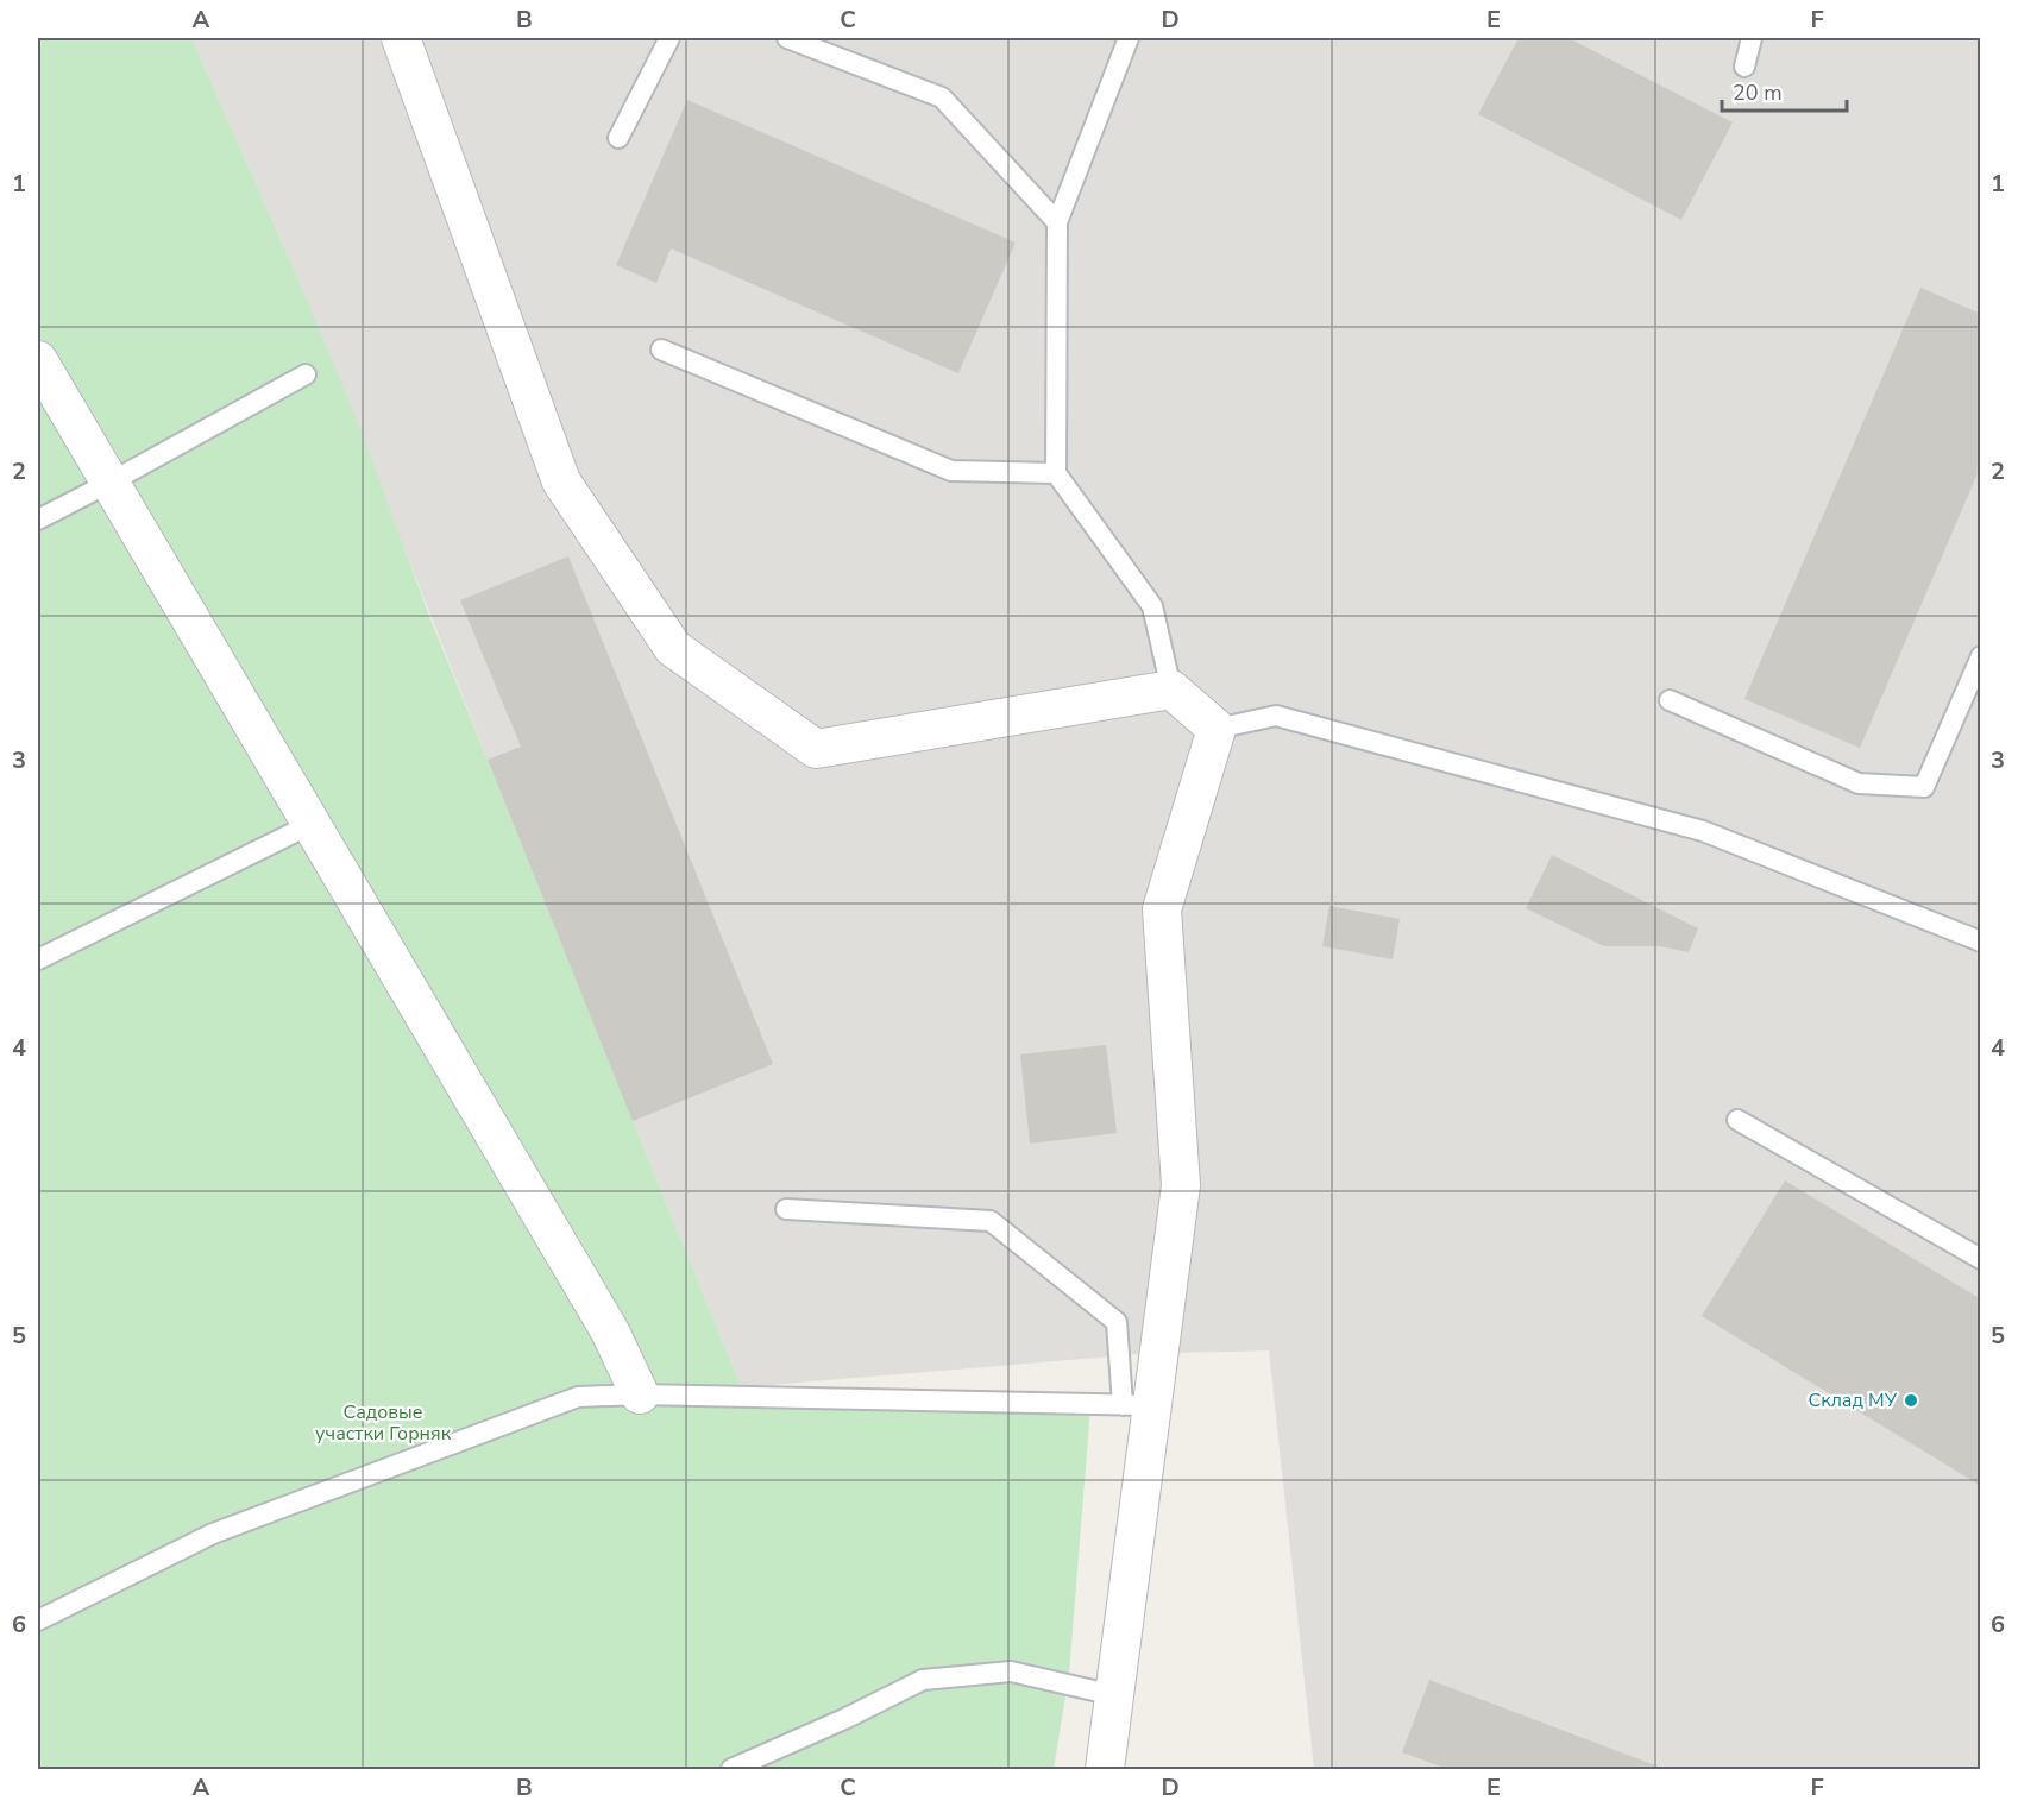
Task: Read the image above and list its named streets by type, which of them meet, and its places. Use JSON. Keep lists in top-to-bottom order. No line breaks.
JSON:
{"parks":["Садовые участки Горняк"],"places":["Склад МУ"],"scale_bar":"20 m","grid":{"columns":["A","B","C","D","E","F"],"rows":["1","2","3","4","5","6"]}}
